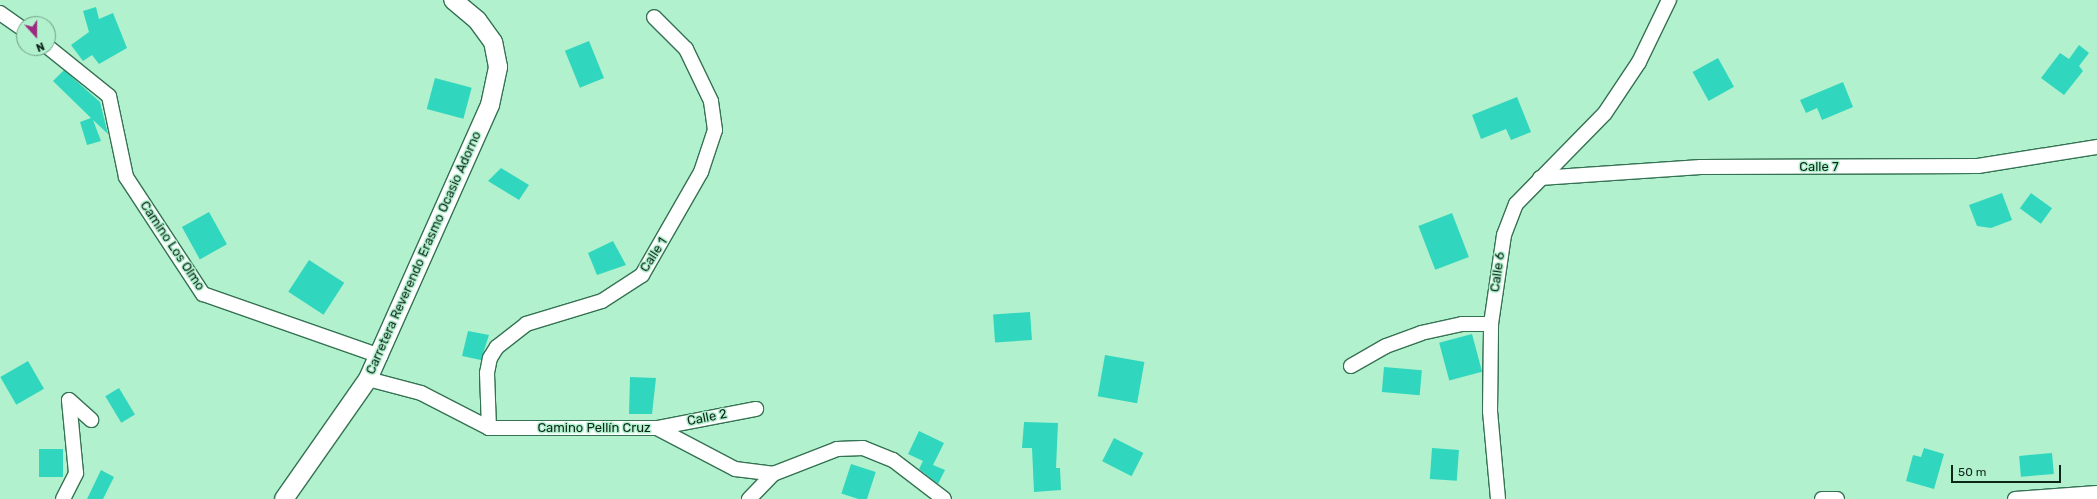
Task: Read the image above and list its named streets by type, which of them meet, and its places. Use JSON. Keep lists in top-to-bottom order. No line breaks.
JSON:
{"streets":{"street":["Calle 7","Camino Los Olmo","Carretera Reverendo Erasmo Ocasio Adorno","Calle 1","Calle 6","Calle 2","Camino Pellín Cruz"]},"crossings":[["Calle 7","Calle 6"],["Camino Los Olmo","Carretera Reverendo Erasmo Ocasio Adorno"],["Carretera Reverendo Erasmo Ocasio Adorno","Camino Pellín Cruz"],["Calle 1","Camino Pellín Cruz"],["Calle 2","Camino Pellín Cruz"]],"scale_bar":"50 m","north":"bottom"}
